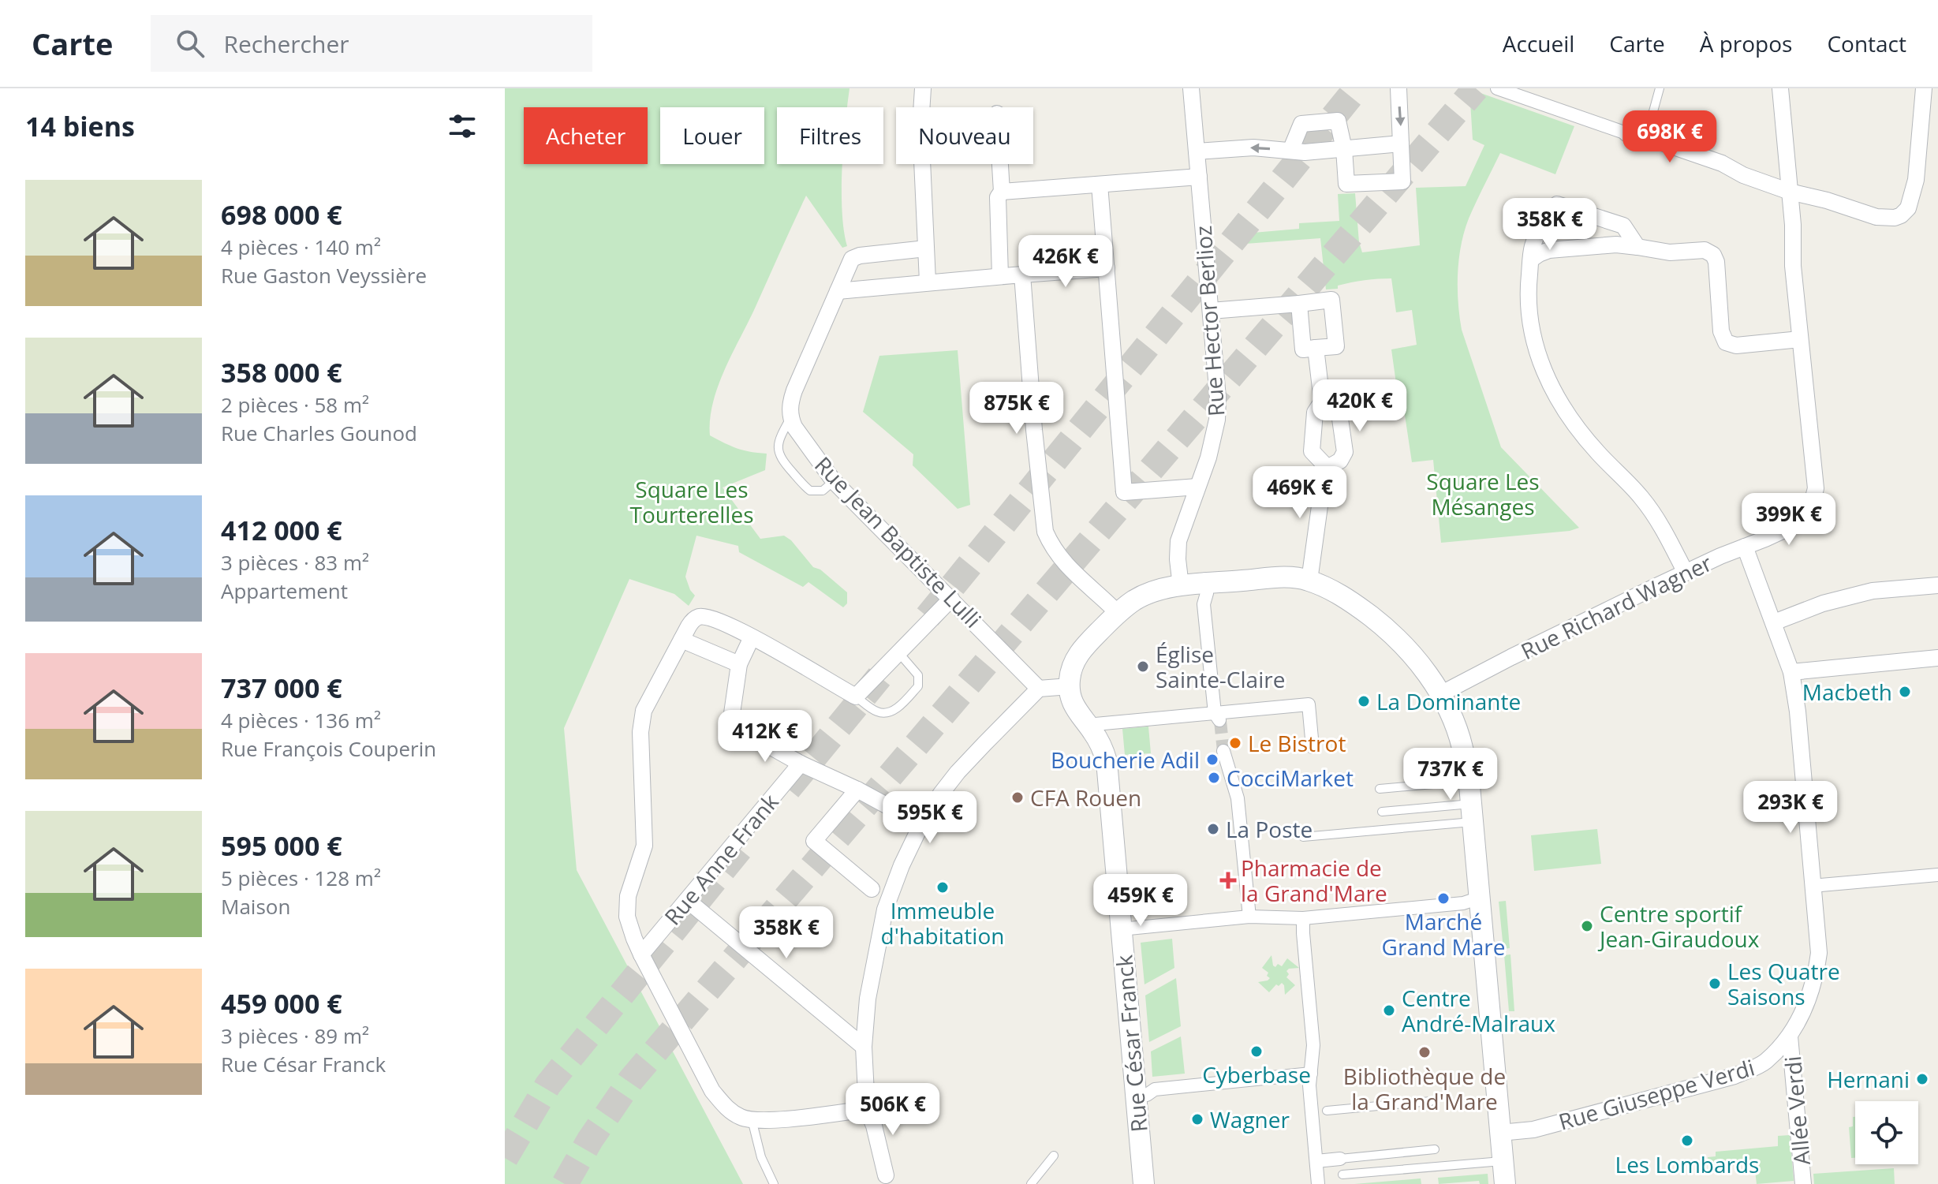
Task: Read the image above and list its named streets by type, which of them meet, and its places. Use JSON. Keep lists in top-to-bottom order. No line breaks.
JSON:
{"streets":{"street":["Rue Hector Berlioz","Rue Jean Baptiste Lulli","Rue Richard Wagner","Rue Anne Frank","Rue César Franck","Rue Giuseppe Verdi","Allée Verdi"]},"crossings":[["Rue Richard Wagner","Rue Giuseppe Verdi"],["Rue Giuseppe Verdi","Allée Verdi"]],"parks":["Square Les Mésanges","Square Les Tourterelles"],"places":{"other":["Église Sainte-Claire","Macbeth","La Dominante","Le Bistrot","Boucherie Adil","CocciMarket","CFA Rouen","La Poste","Immeuble d'habitation","Marché Grand Mare","Centre sportif Jean-Giraudoux","Les Quatre Saisons","Centre André-Malraux","Cyberbase","Bibliothèque de la Grand'Mare","Hernani","Wagner","Les Lombards"],"health":["Pharmacie de la Grand'Mare"]},"page":{"header":"Carte","search":"Rechercher","nav":["Accueil","Carte","À propos","Contact"],"heading":"14 biens","chip":["Acheter","Louer","Filtres","Nouveau"],"price":["698K €","358K €","426K €","420K €","875K €","469K €","399K €","412K €","737K €","293K €","595K €","459K €","358K €","506K €"],"list":[{"name":"698 000 €","note":"4 pièces · 140 m² · Rue Gaston Veyssière"},{"name":"358 000 €","note":"2 pièces · 58 m² · Rue Charles Gounod"},{"name":"412 000 €","note":"3 pièces · 83 m² · Appartement"},{"name":"737 000 €","note":"4 pièces · 136 m² · Rue François Couperin"},{"name":"595 000 €","note":"5 pièces · 128 m² · Maison"},{"name":"459 000 €","note":"3 pièces · 89 m² · Rue César Franck"}]}}
